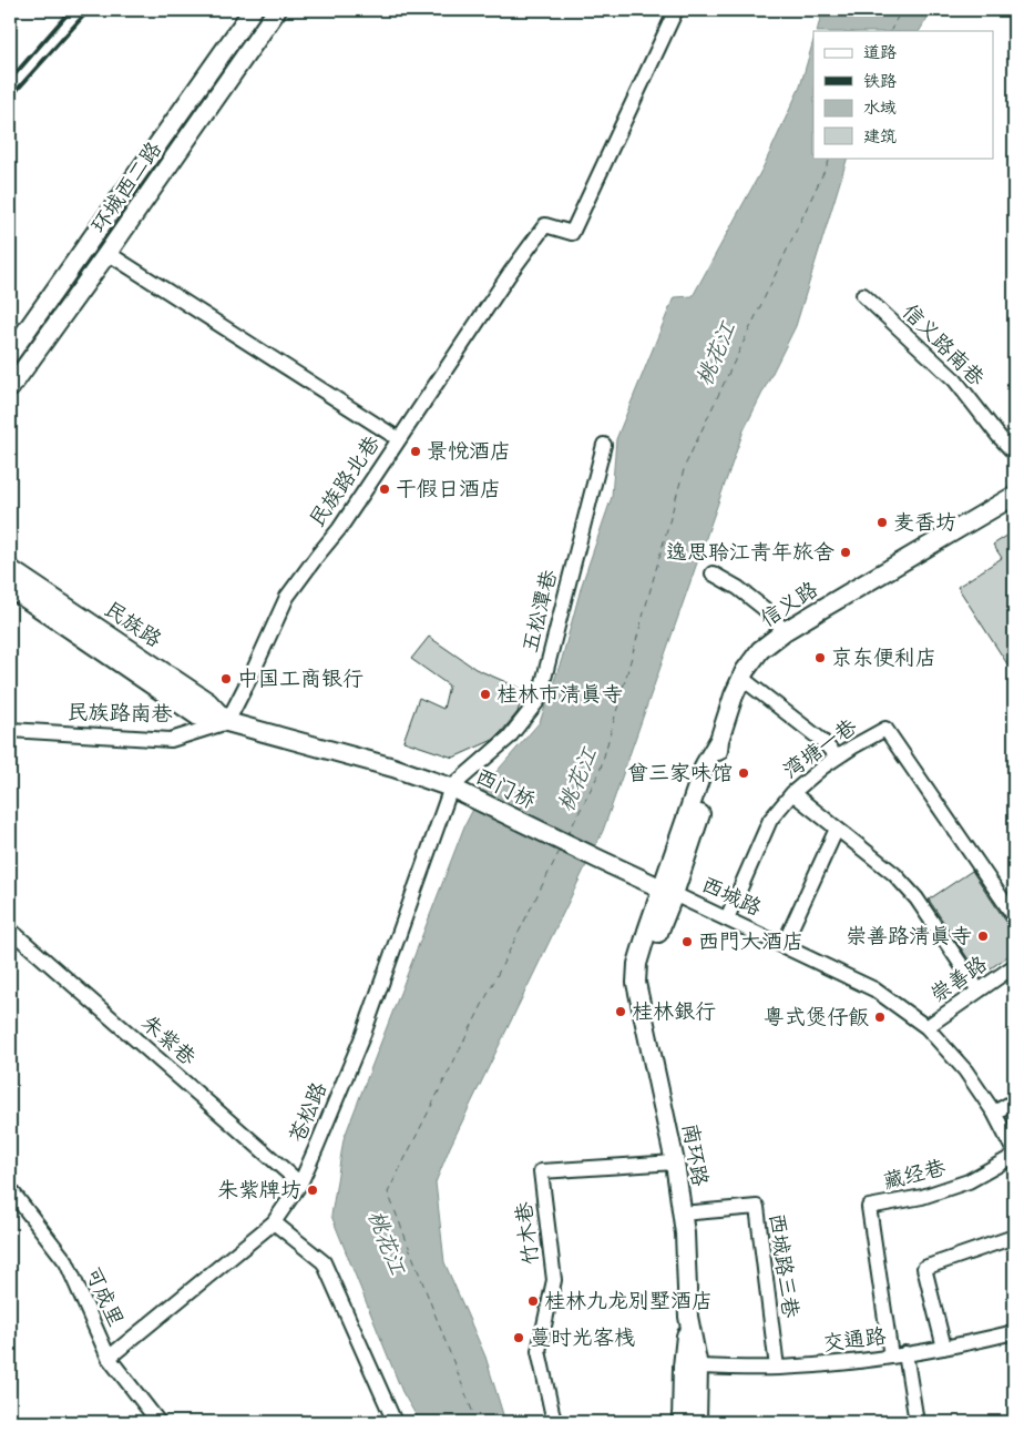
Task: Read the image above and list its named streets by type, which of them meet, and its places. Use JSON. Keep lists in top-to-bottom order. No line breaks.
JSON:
{"streets":{"main road":["环城西二路","信义路","民族路","西门桥","西城路","南环路"],"street":["信义路南巷","民族路北巷","五松潭巷","民族路南巷","湾塘一巷","崇善路","朱紫巷","苍松路","藏经巷","竹木巷","西城路三巷","可成里","交通路"]},"crossings":[["民族路北巷","民族路"],["民族路北巷","民族路南巷"],["信义路","西城路"],["信义路","南环路"],["五松潭巷","民族路"],["五松潭巷","西门桥"],["五松潭巷","苍松路"],["民族路","民族路南巷"],["民族路","西门桥"],["民族路","苍松路"],["湾塘一巷","西城路"],["西门桥","西城路"],["西门桥","苍松路"],["西城路","崇善路"],["西城路","南环路"],["西城路","藏经巷"],["朱紫巷","苍松路"],["苍松路","可成里"],["南环路","竹木巷"],["南环路","西城路三巷"],["南环路","交通路"],["藏经巷","交通路"],["西城路三巷","交通路"]],"water":["桃花江"],"places":["景悅酒店","干假日酒店","麦香坊","逸思聆江青年旅舍","京东便利店","中国工商银行","桂林市清真寺","曾三家味馆","崇善路清真寺","西門大酒店","桂林銀行","粵式煲仔飯","朱紫牌坊","桂林九龙别墅酒店","蔓时光客栈"],"legend":["道路","铁路","水域","建筑"]}
